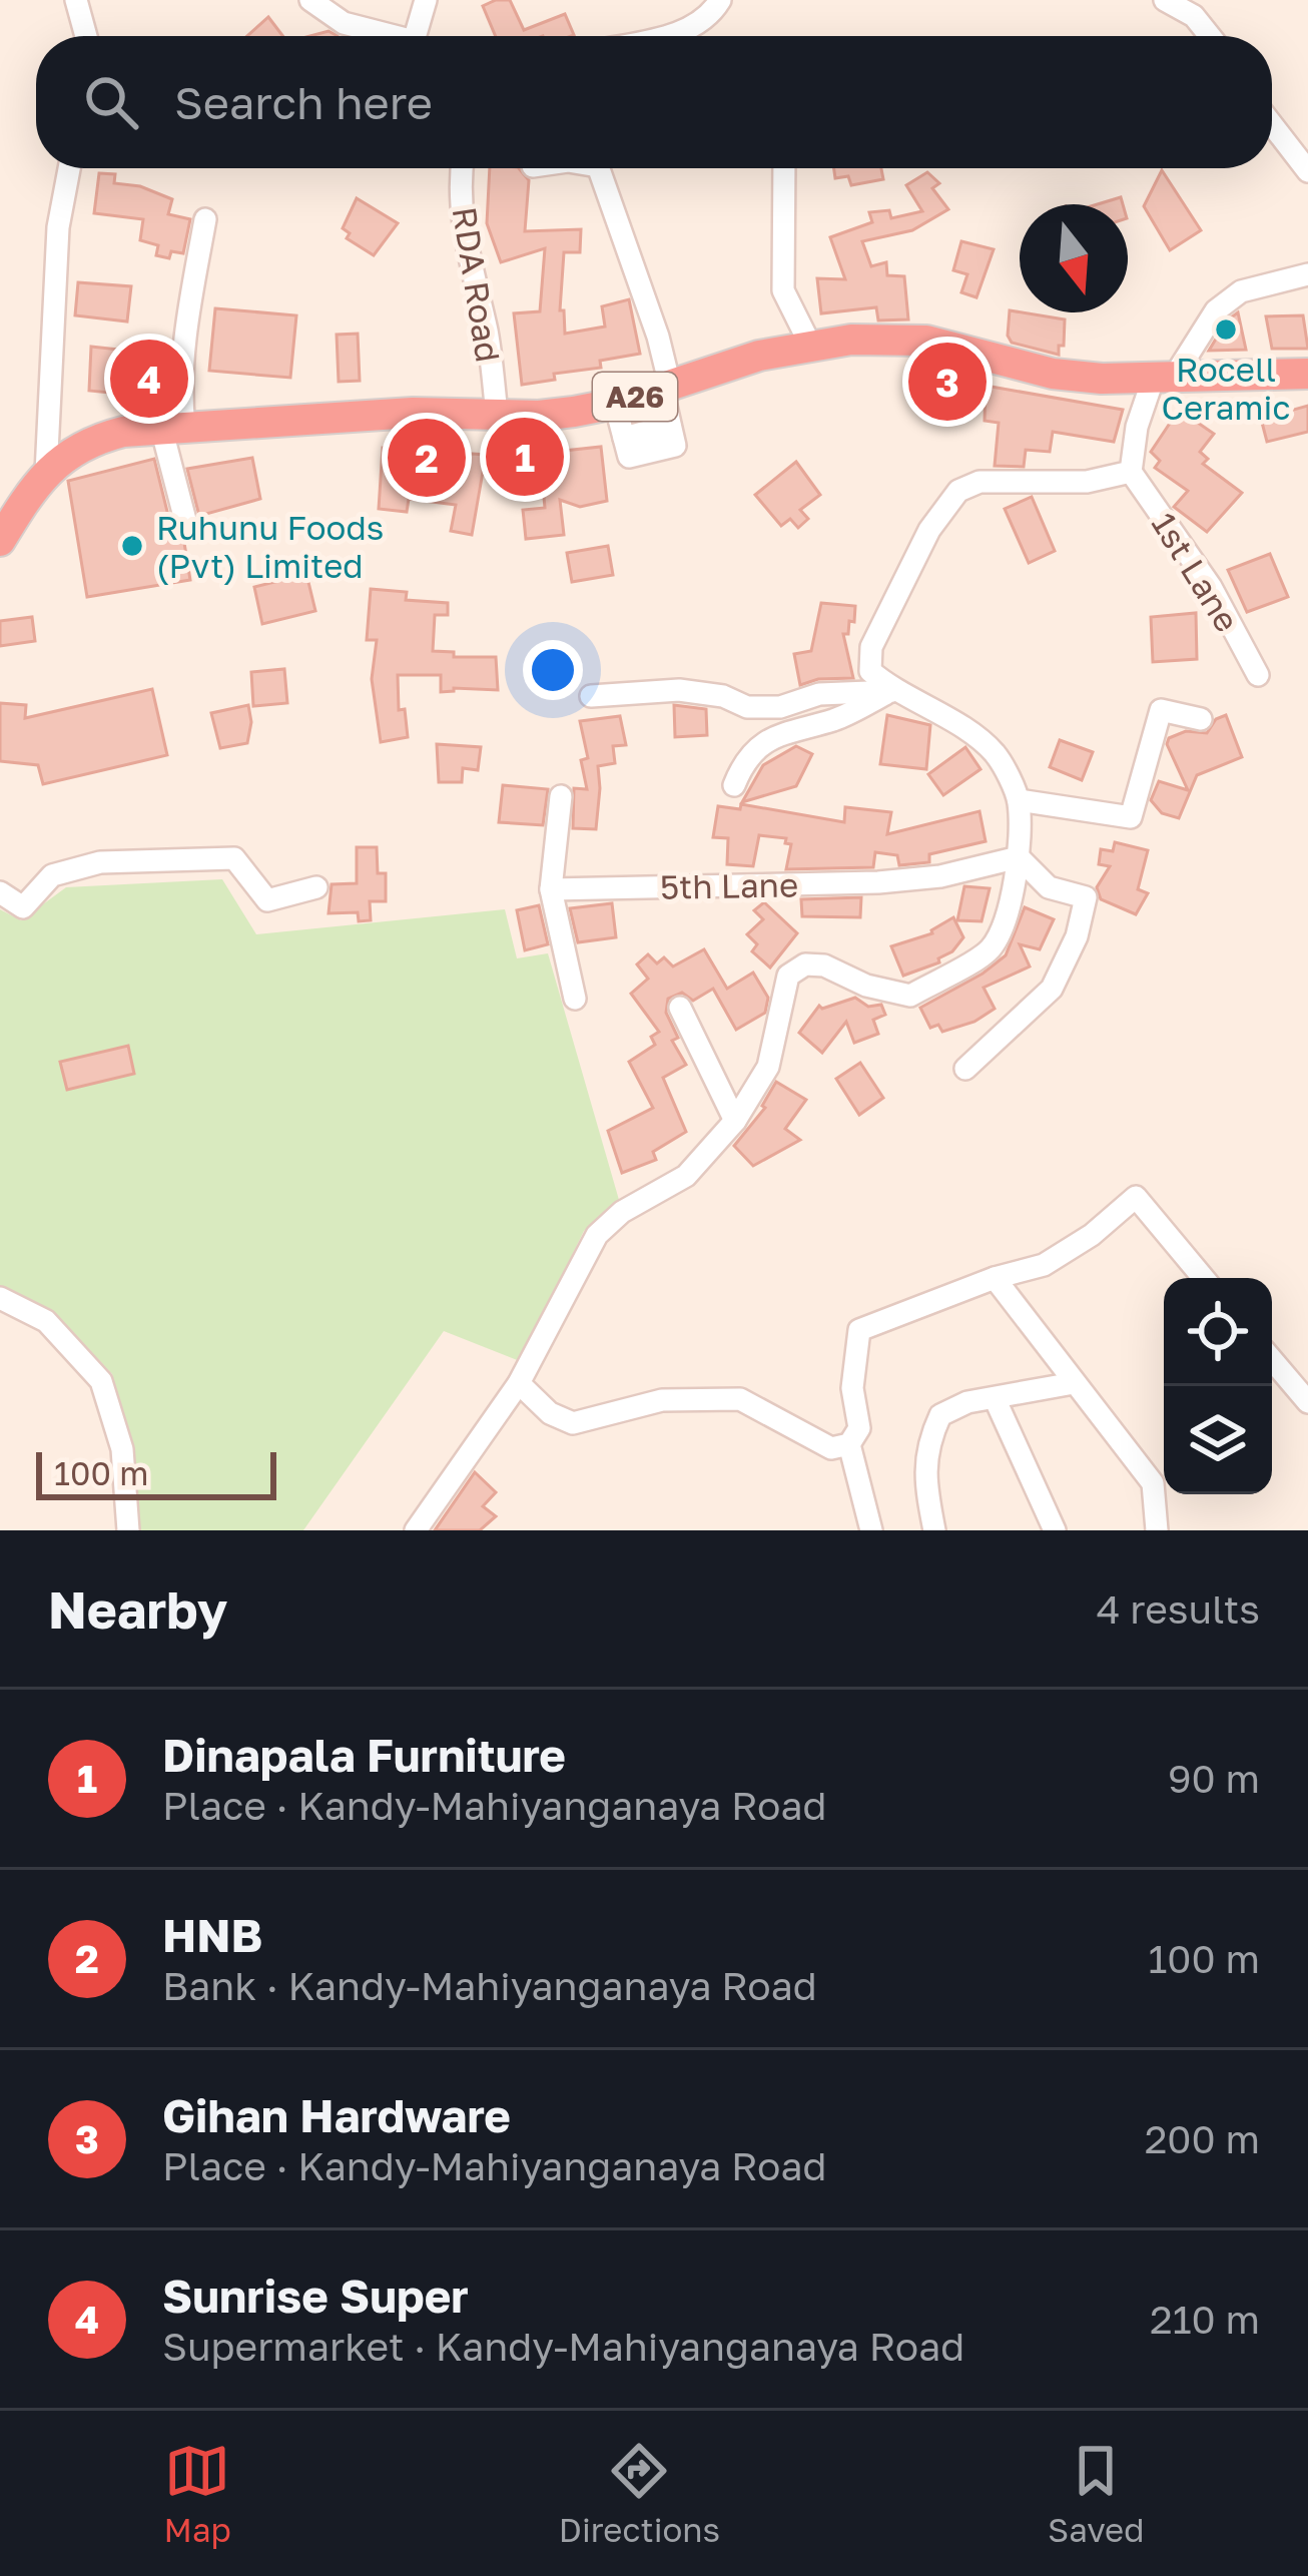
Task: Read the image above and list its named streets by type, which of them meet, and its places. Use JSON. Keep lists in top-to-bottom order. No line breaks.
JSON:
{"streets":{"highway":["A26"],"street":["RDA Road","1st Lane","5th Lane"]},"crossings":[["RDA Road","A26"]],"places":["Rocell Ceramic","Ruhunu Foods (Pvt) Limited"],"scale_bar":"100 m","north":"bottom","page":{"search":"Search here","pins":["4","3","1","2"],"scale":"100 m","heading":["Nearby","4 results"],"list":[{"mark":"1","name":"Dinapala Furniture","note":"Place · Kandy-Mahiyanganaya Road","value":"90 m"},{"mark":"2","name":"HNB","note":"Bank · Kandy-Mahiyanganaya Road","value":"100 m"},{"mark":"3","name":"Gihan Hardware","note":"Place · Kandy-Mahiyanganaya Road","value":"200 m"},{"mark":"4","name":"Sunrise Super","note":"Supermarket · Kandy-Mahiyanganaya Road","value":"210 m"}],"nav":["Map","Directions","Saved"]}}
